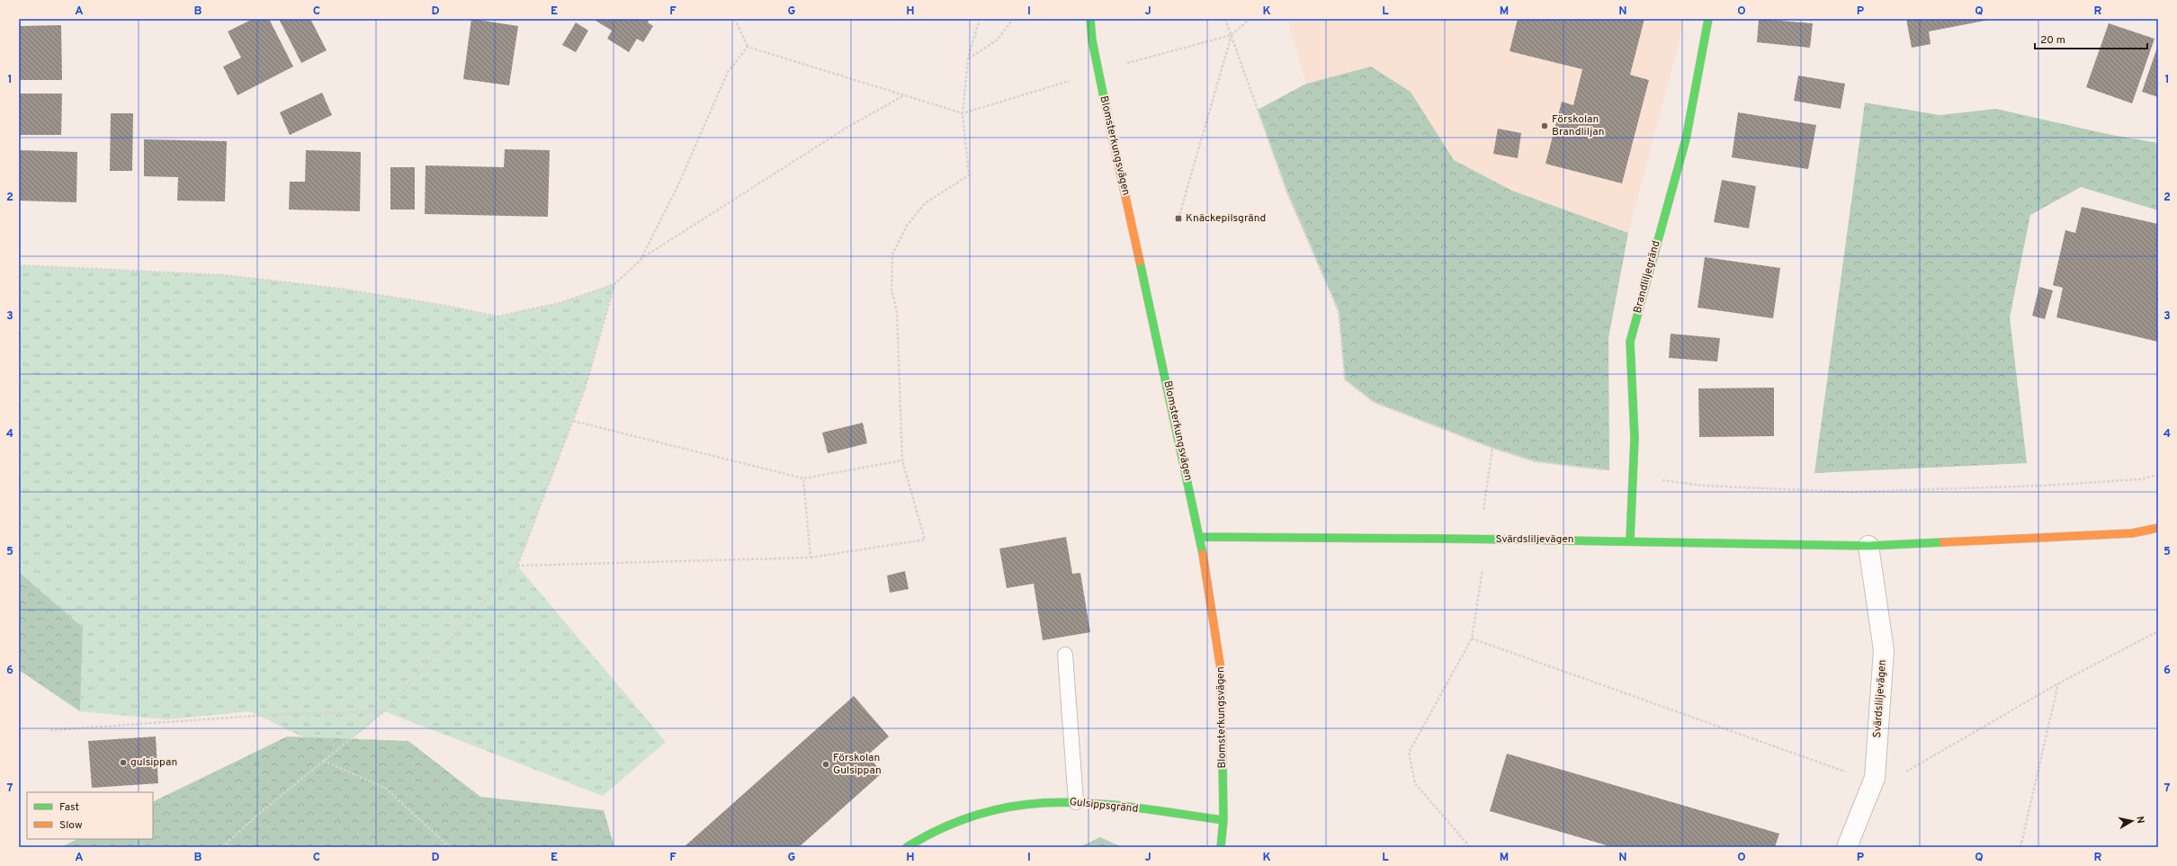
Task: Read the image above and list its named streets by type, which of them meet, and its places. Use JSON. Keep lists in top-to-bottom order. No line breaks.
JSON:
{"streets":{"street":["Blomsterkungsvägen","Brandliljegränd","Svärdsliljevägen","Gulsippsgränd"]},"crossings":[["Blomsterkungsvägen","Svärdsliljevägen"],["Blomsterkungsvägen","Gulsippsgränd"],["Brandliljegränd","Svärdsliljevägen"]],"places":{"other":["Förskolan Brandliljan","gulsippan","Förskolan Gulsippan"],"transit":["Knäckepilsgränd"]},"legend":["Fast","Slow"],"scale_bar":"20 m","north":"right","grid":{"columns":["A","B","C","D","E","F","G","H","I","J","K","L","M","N","O","P","Q","R"],"rows":["1","2","3","4","5","6","7"]}}
